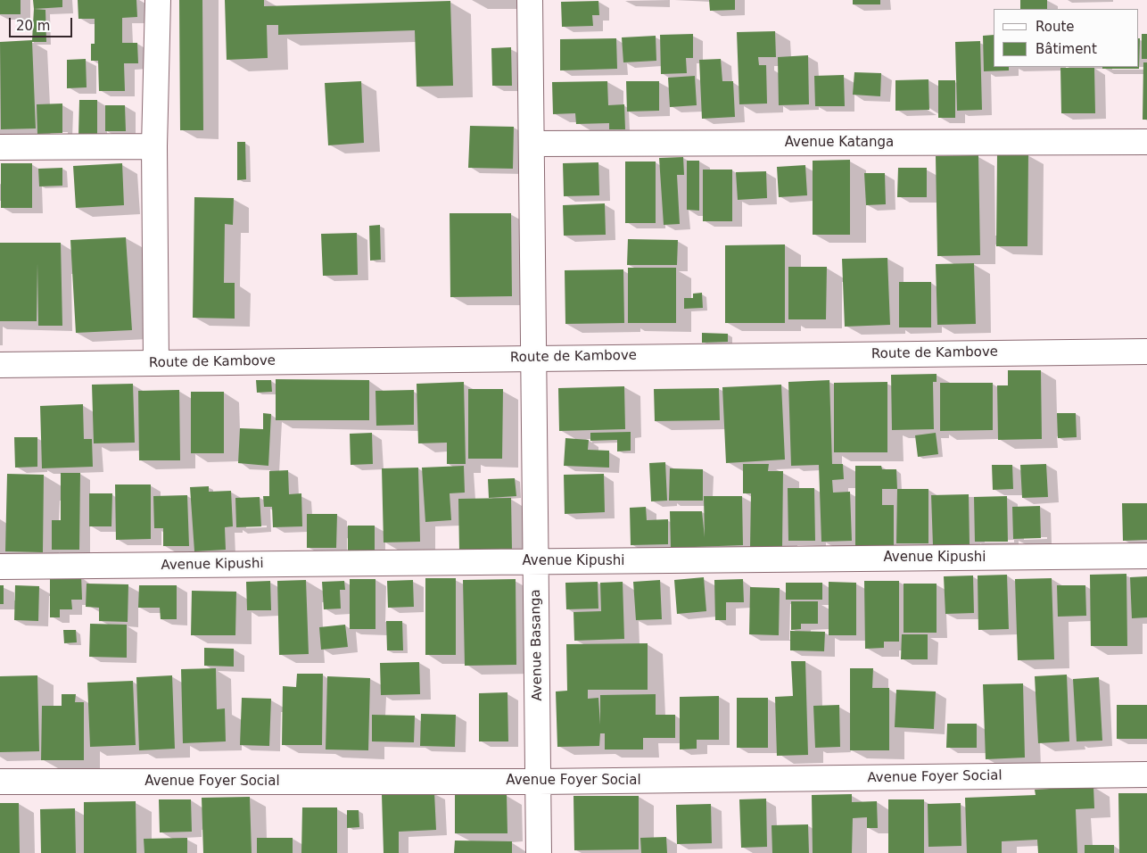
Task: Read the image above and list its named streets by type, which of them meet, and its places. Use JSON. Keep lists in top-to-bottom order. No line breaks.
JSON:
{"streets":{"street":["Avenue Katanga","Route de Kambove","Avenue Kipushi","Avenue Basanga","Avenue Foyer Social"]},"crossings":[["Avenue Katanga","Avenue Basanga"],["Route de Kambove","Avenue Basanga"],["Avenue Kipushi","Avenue Basanga"],["Avenue Basanga","Avenue Foyer Social"]],"legend":["Route","Bâtiment"],"scale_bar":"20 m"}
